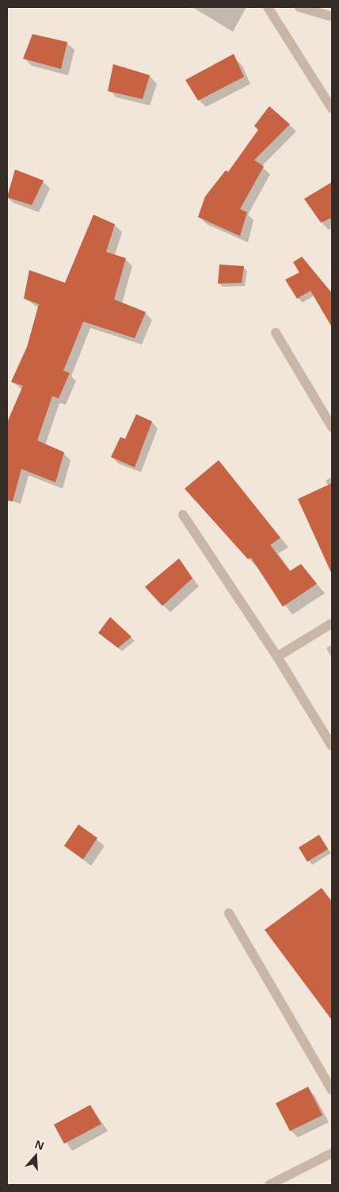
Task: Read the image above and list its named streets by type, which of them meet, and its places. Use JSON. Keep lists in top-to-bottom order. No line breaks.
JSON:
{"north":"top"}
